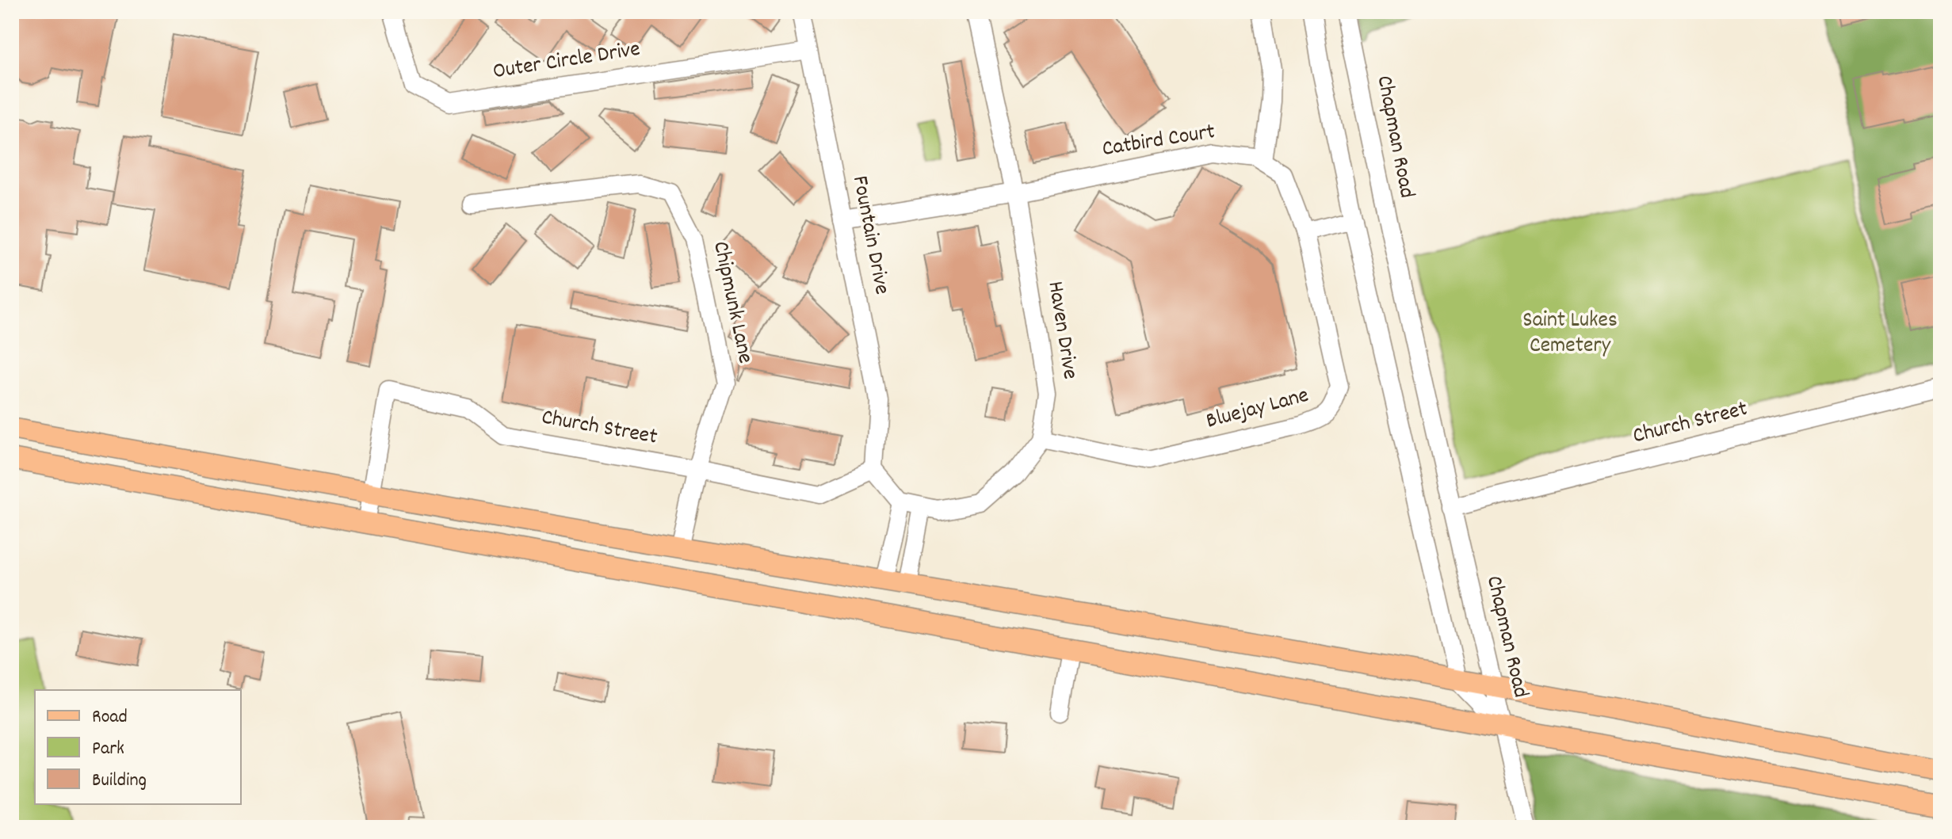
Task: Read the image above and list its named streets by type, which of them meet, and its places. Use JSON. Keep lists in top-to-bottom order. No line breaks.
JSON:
{"streets":{"street":["Outer Circle Drive","Chapman Road","Catbird Court","Fountain Drive","Chipmunk Lane","Haven Drive","Bluejay Lane","Church Street"]},"crossings":[["Outer Circle Drive","Fountain Drive"],["Chapman Road","Church Street"],["Catbird Court","Fountain Drive"],["Catbird Court","Haven Drive"],["Catbird Court","Bluejay Lane"],["Fountain Drive","Church Street"],["Chipmunk Lane","Church Street"],["Haven Drive","Bluejay Lane"]],"parks":["Saint Lukes Cemetery"],"legend":["Road","Park","Building"]}
